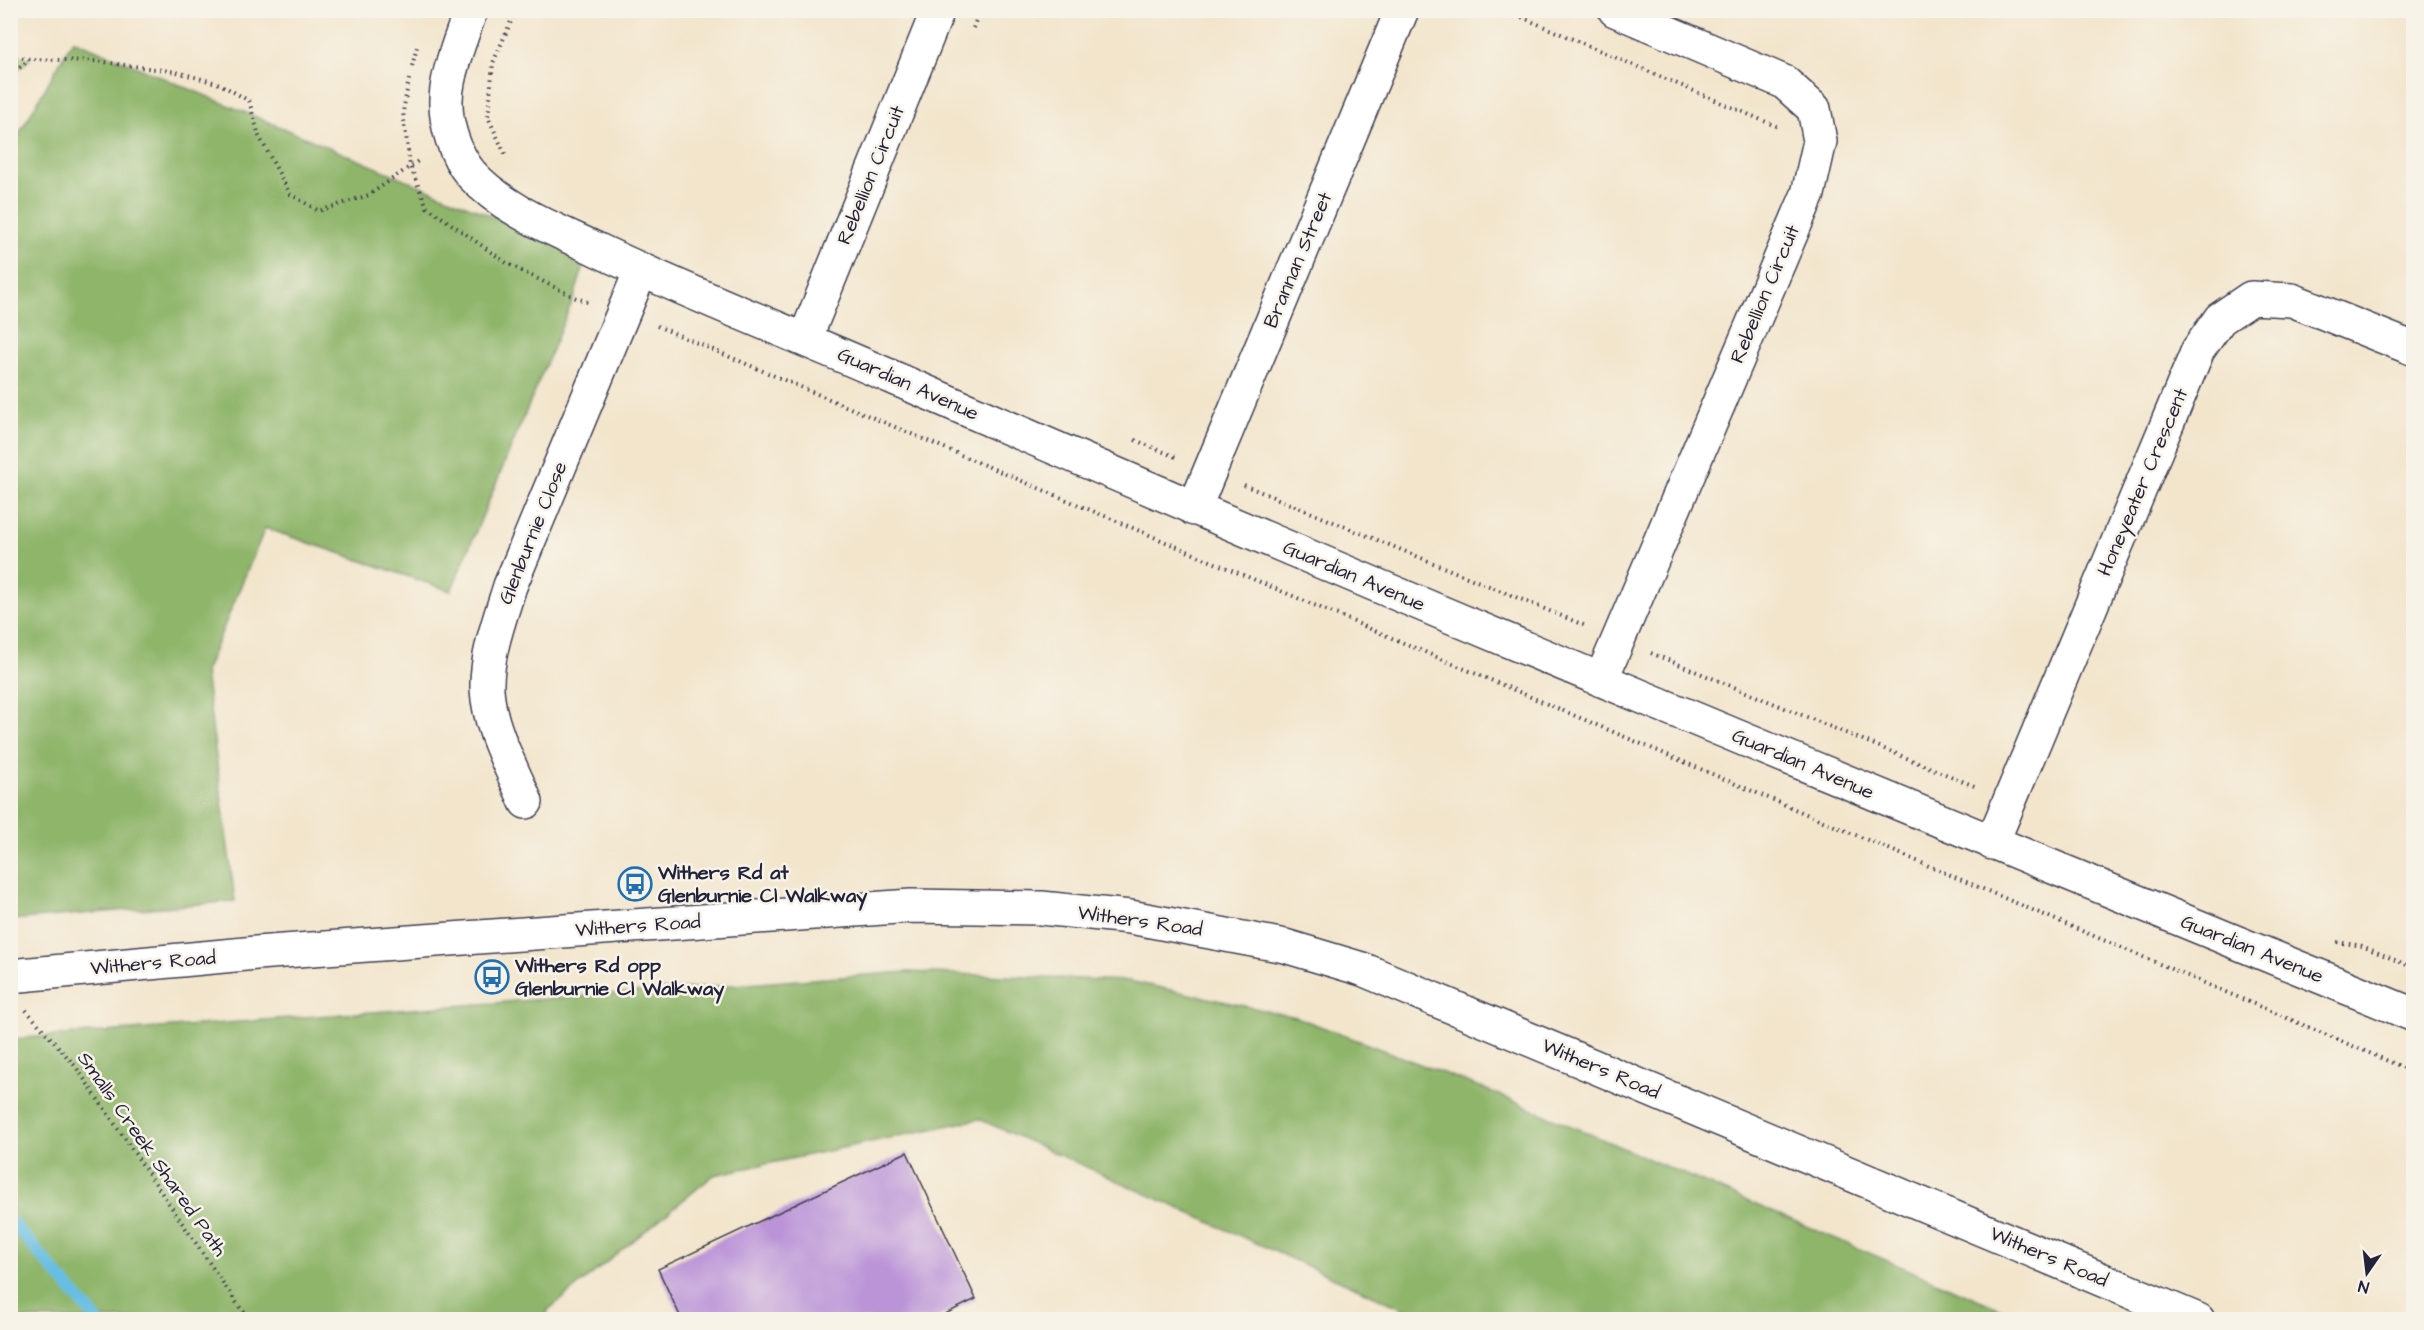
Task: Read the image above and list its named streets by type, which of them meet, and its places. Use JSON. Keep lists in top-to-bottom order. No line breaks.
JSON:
{"streets":{"street":["Rebellion Circuit","Brannan Street","Guardian Avenue","Honeyeater Crescent","Glenburnie Close","Withers Road"],"path":["Smalls Creek Shared Path"]},"crossings":[["Rebellion Circuit","Guardian Avenue"],["Brannan Street","Guardian Avenue"],["Guardian Avenue","Honeyeater Crescent"],["Guardian Avenue","Glenburnie Close"]],"places":{"bus stop":["Withers Rd at Glenburnie Cl Walkway","Withers Rd opp Glenburnie Cl Walkway"]},"north":"bottom"}
